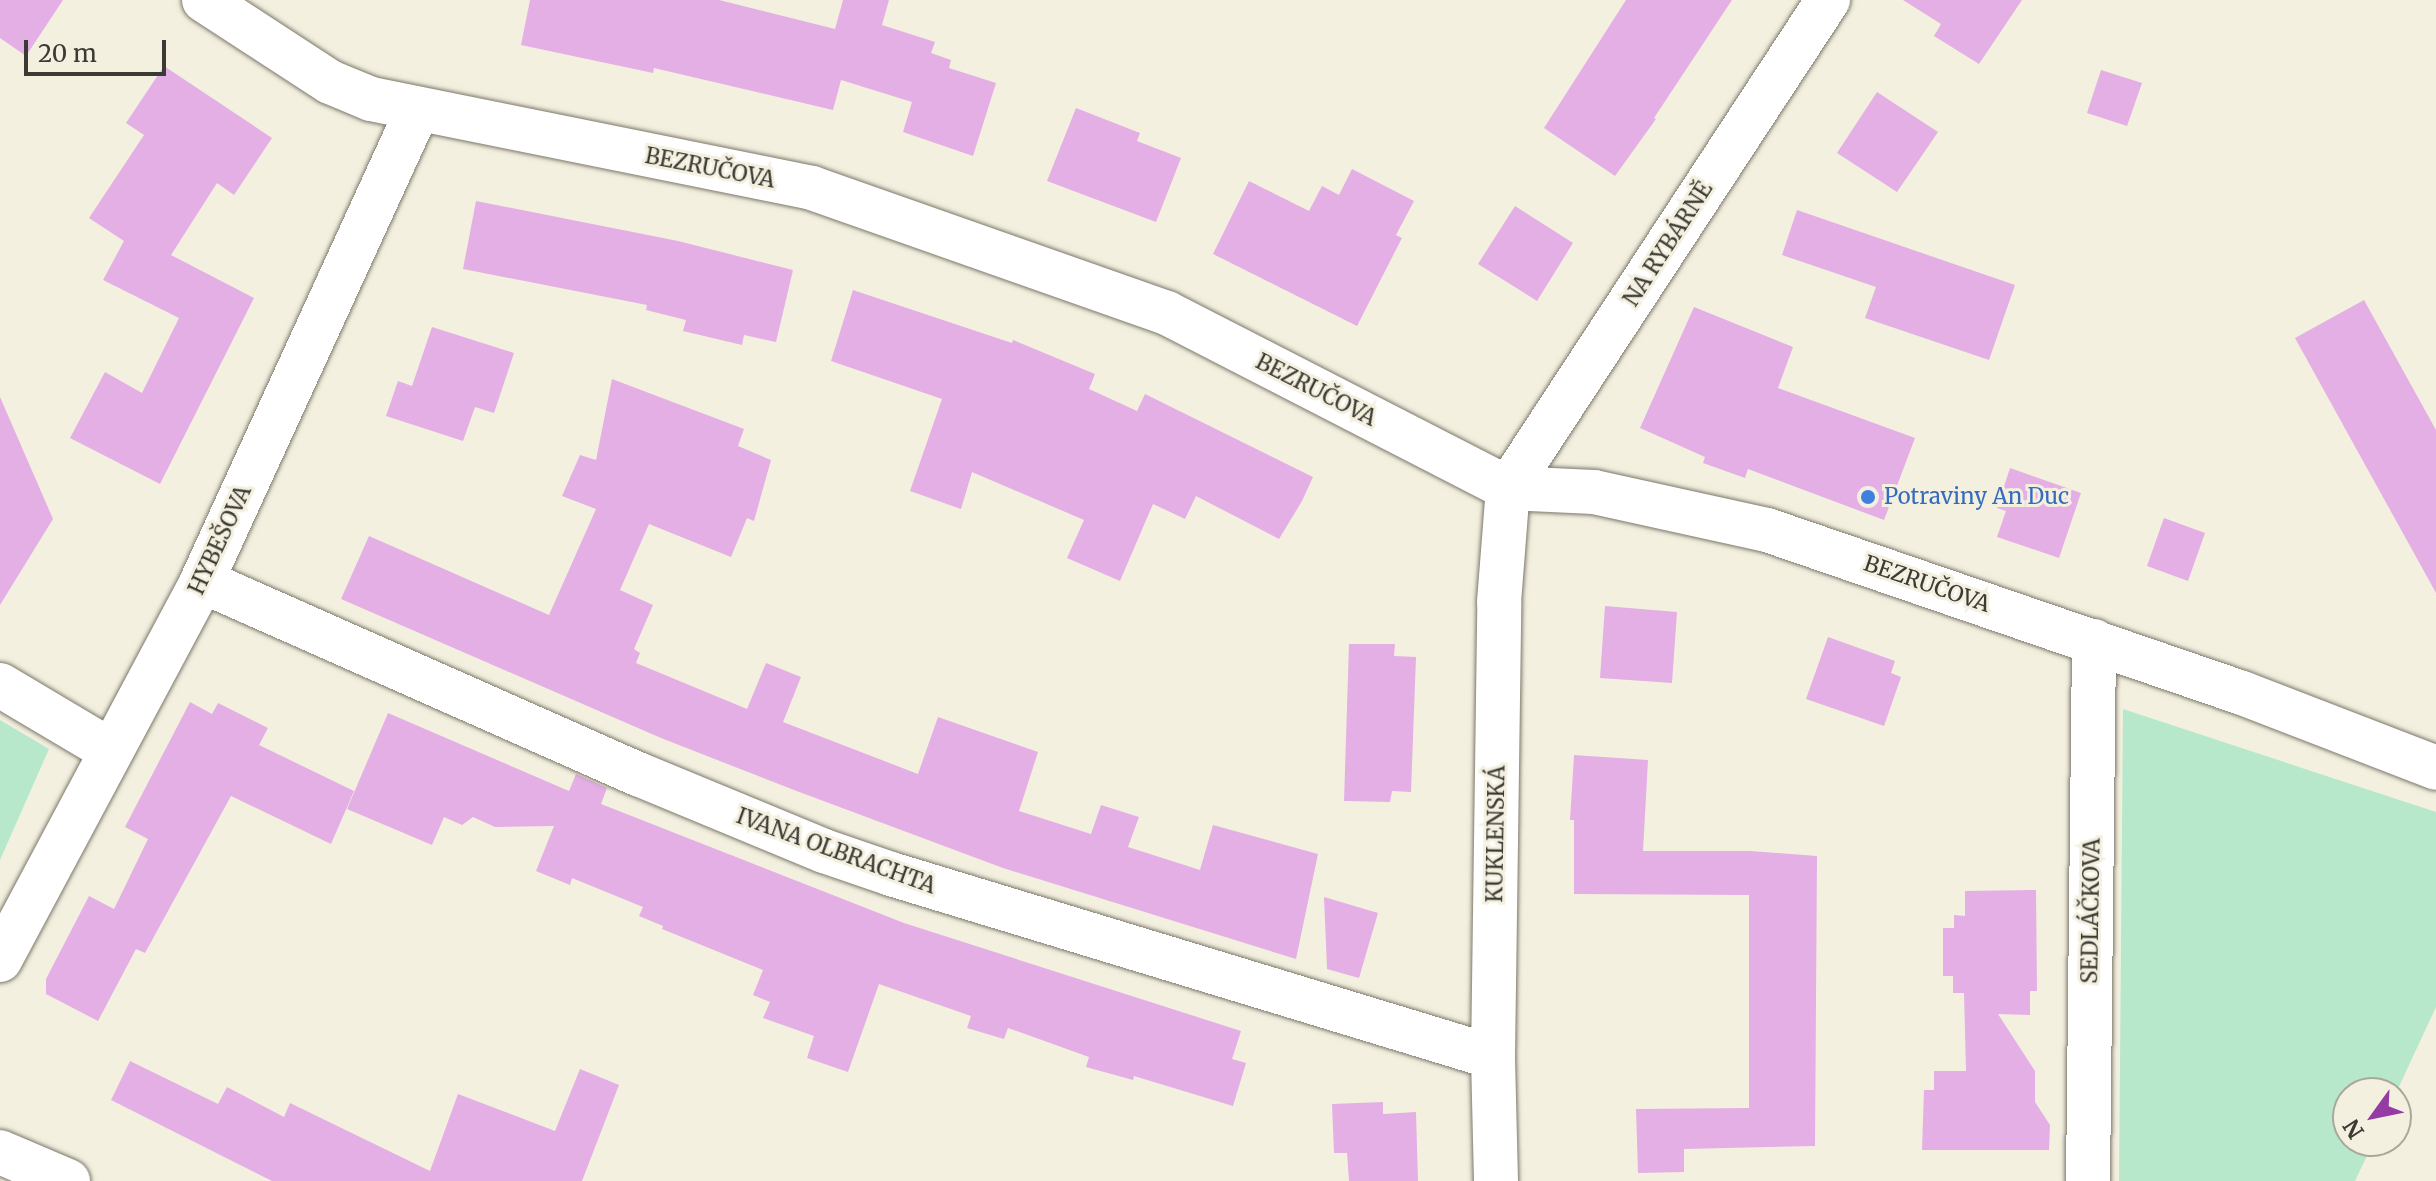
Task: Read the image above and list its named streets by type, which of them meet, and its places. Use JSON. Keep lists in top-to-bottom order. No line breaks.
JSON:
{"streets":{"street":["BEZRUČOVA","NA RYBÁRNĚ","HYBEŠOVA","KUKLENSKÁ","IVANA OLBRACHTA","SEDLÁČKOVA"]},"crossings":[["BEZRUČOVA","NA RYBÁRNĚ"],["BEZRUČOVA","HYBEŠOVA"],["BEZRUČOVA","KUKLENSKÁ"],["BEZRUČOVA","SEDLÁČKOVA"],["NA RYBÁRNĚ","KUKLENSKÁ"],["HYBEŠOVA","IVANA OLBRACHTA"],["KUKLENSKÁ","IVANA OLBRACHTA"]],"places":["Potraviny An Duc"],"scale_bar":"20 m","north":"bottom left"}
